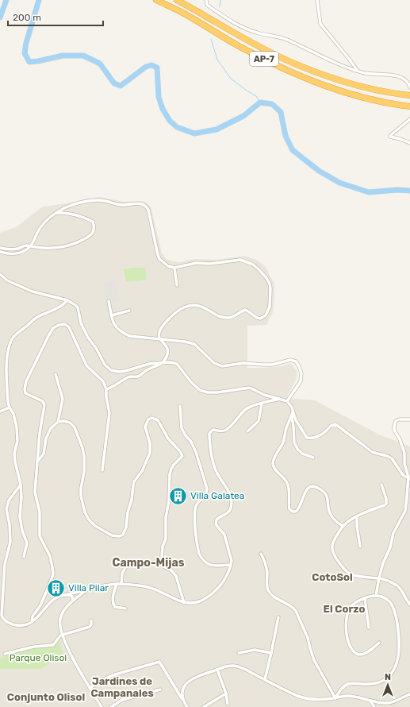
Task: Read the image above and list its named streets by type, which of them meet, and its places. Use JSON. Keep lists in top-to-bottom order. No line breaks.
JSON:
{"streets":{"highway":["AP-7"]},"districts":["Campo-Mijas","CotoSol","El Corzo","Jardines de Campanales","Conjunto Olisol"],"parks":["Parque Olisol"],"places":{"building":["Villa Galatea","Villa Pilar"]},"scale_bar":"200 m","north":"top"}
